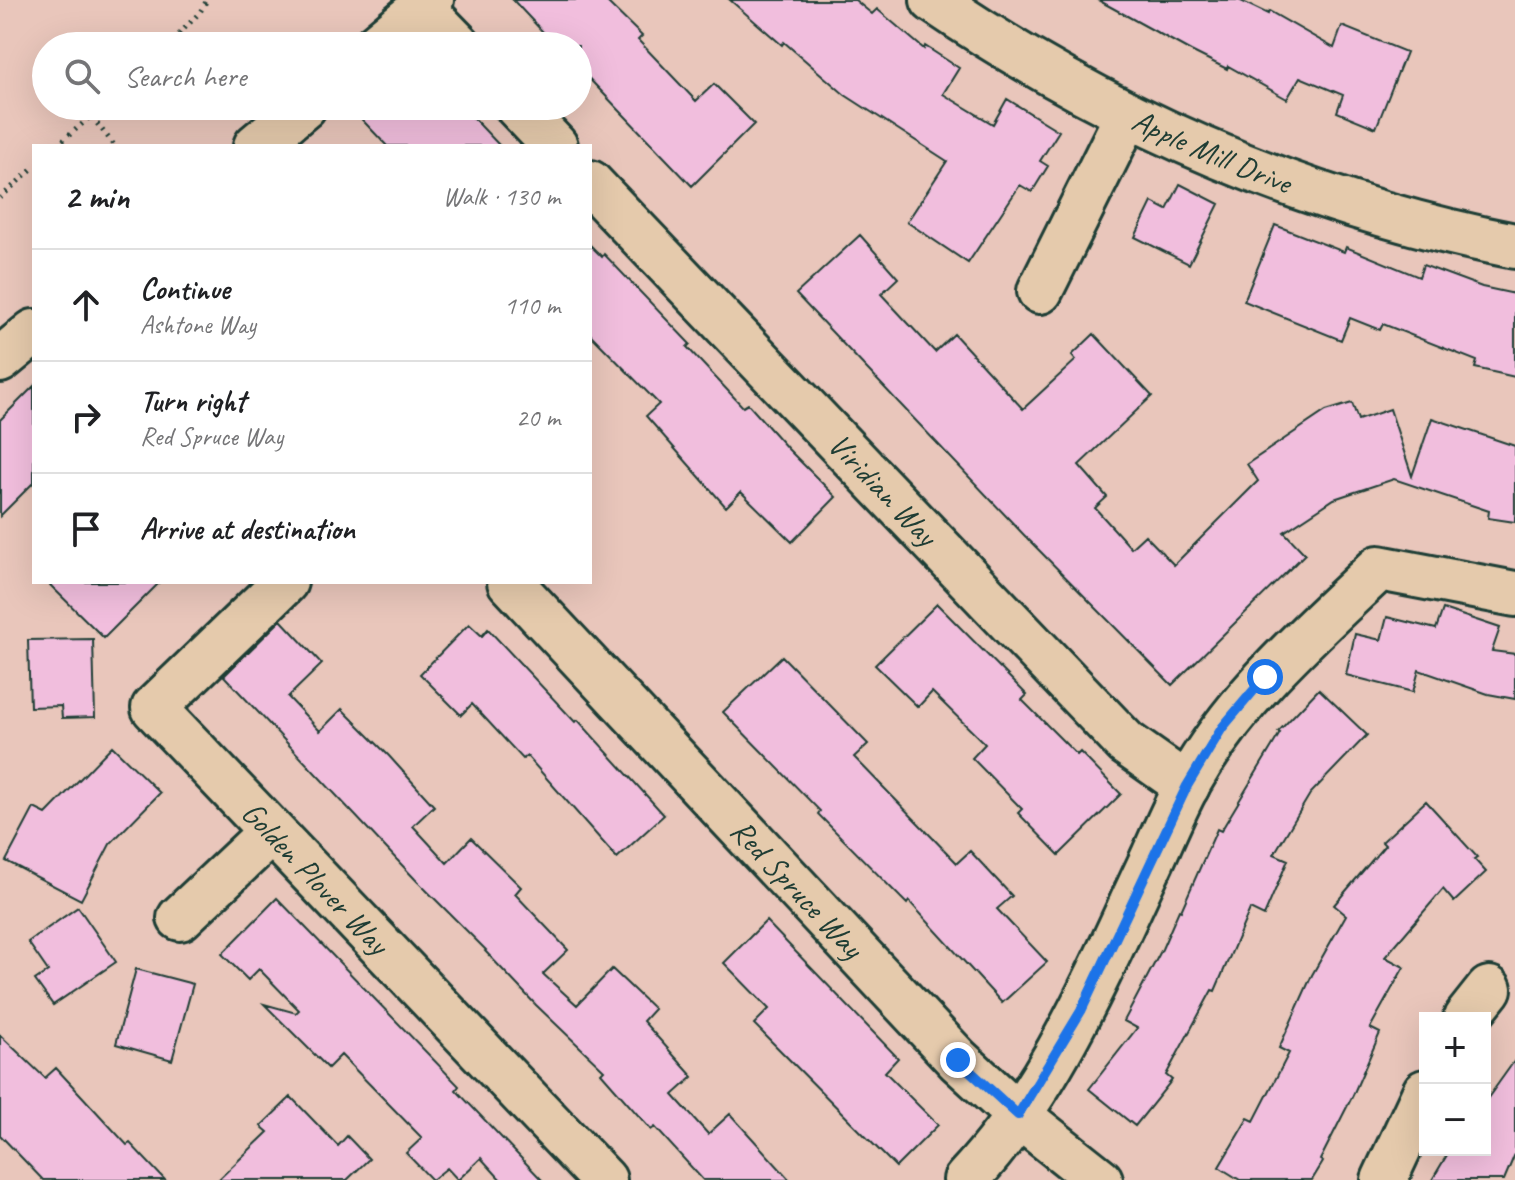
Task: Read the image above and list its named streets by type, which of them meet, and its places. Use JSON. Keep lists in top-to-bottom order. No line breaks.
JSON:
{"streets":{"street":["Apple Mill Drive","Viridian Way","Golden Plover Way","Red Spruce Way"]},"page":{"search":"Search here","heading":["2 min","Walk · 130 m"],"list":[["Continue","Ashtone Way","110 m"],["Turn right","Red Spruce Way","20 m"],"Arrive at destination"],"map_buttons":["+","−"]}}
